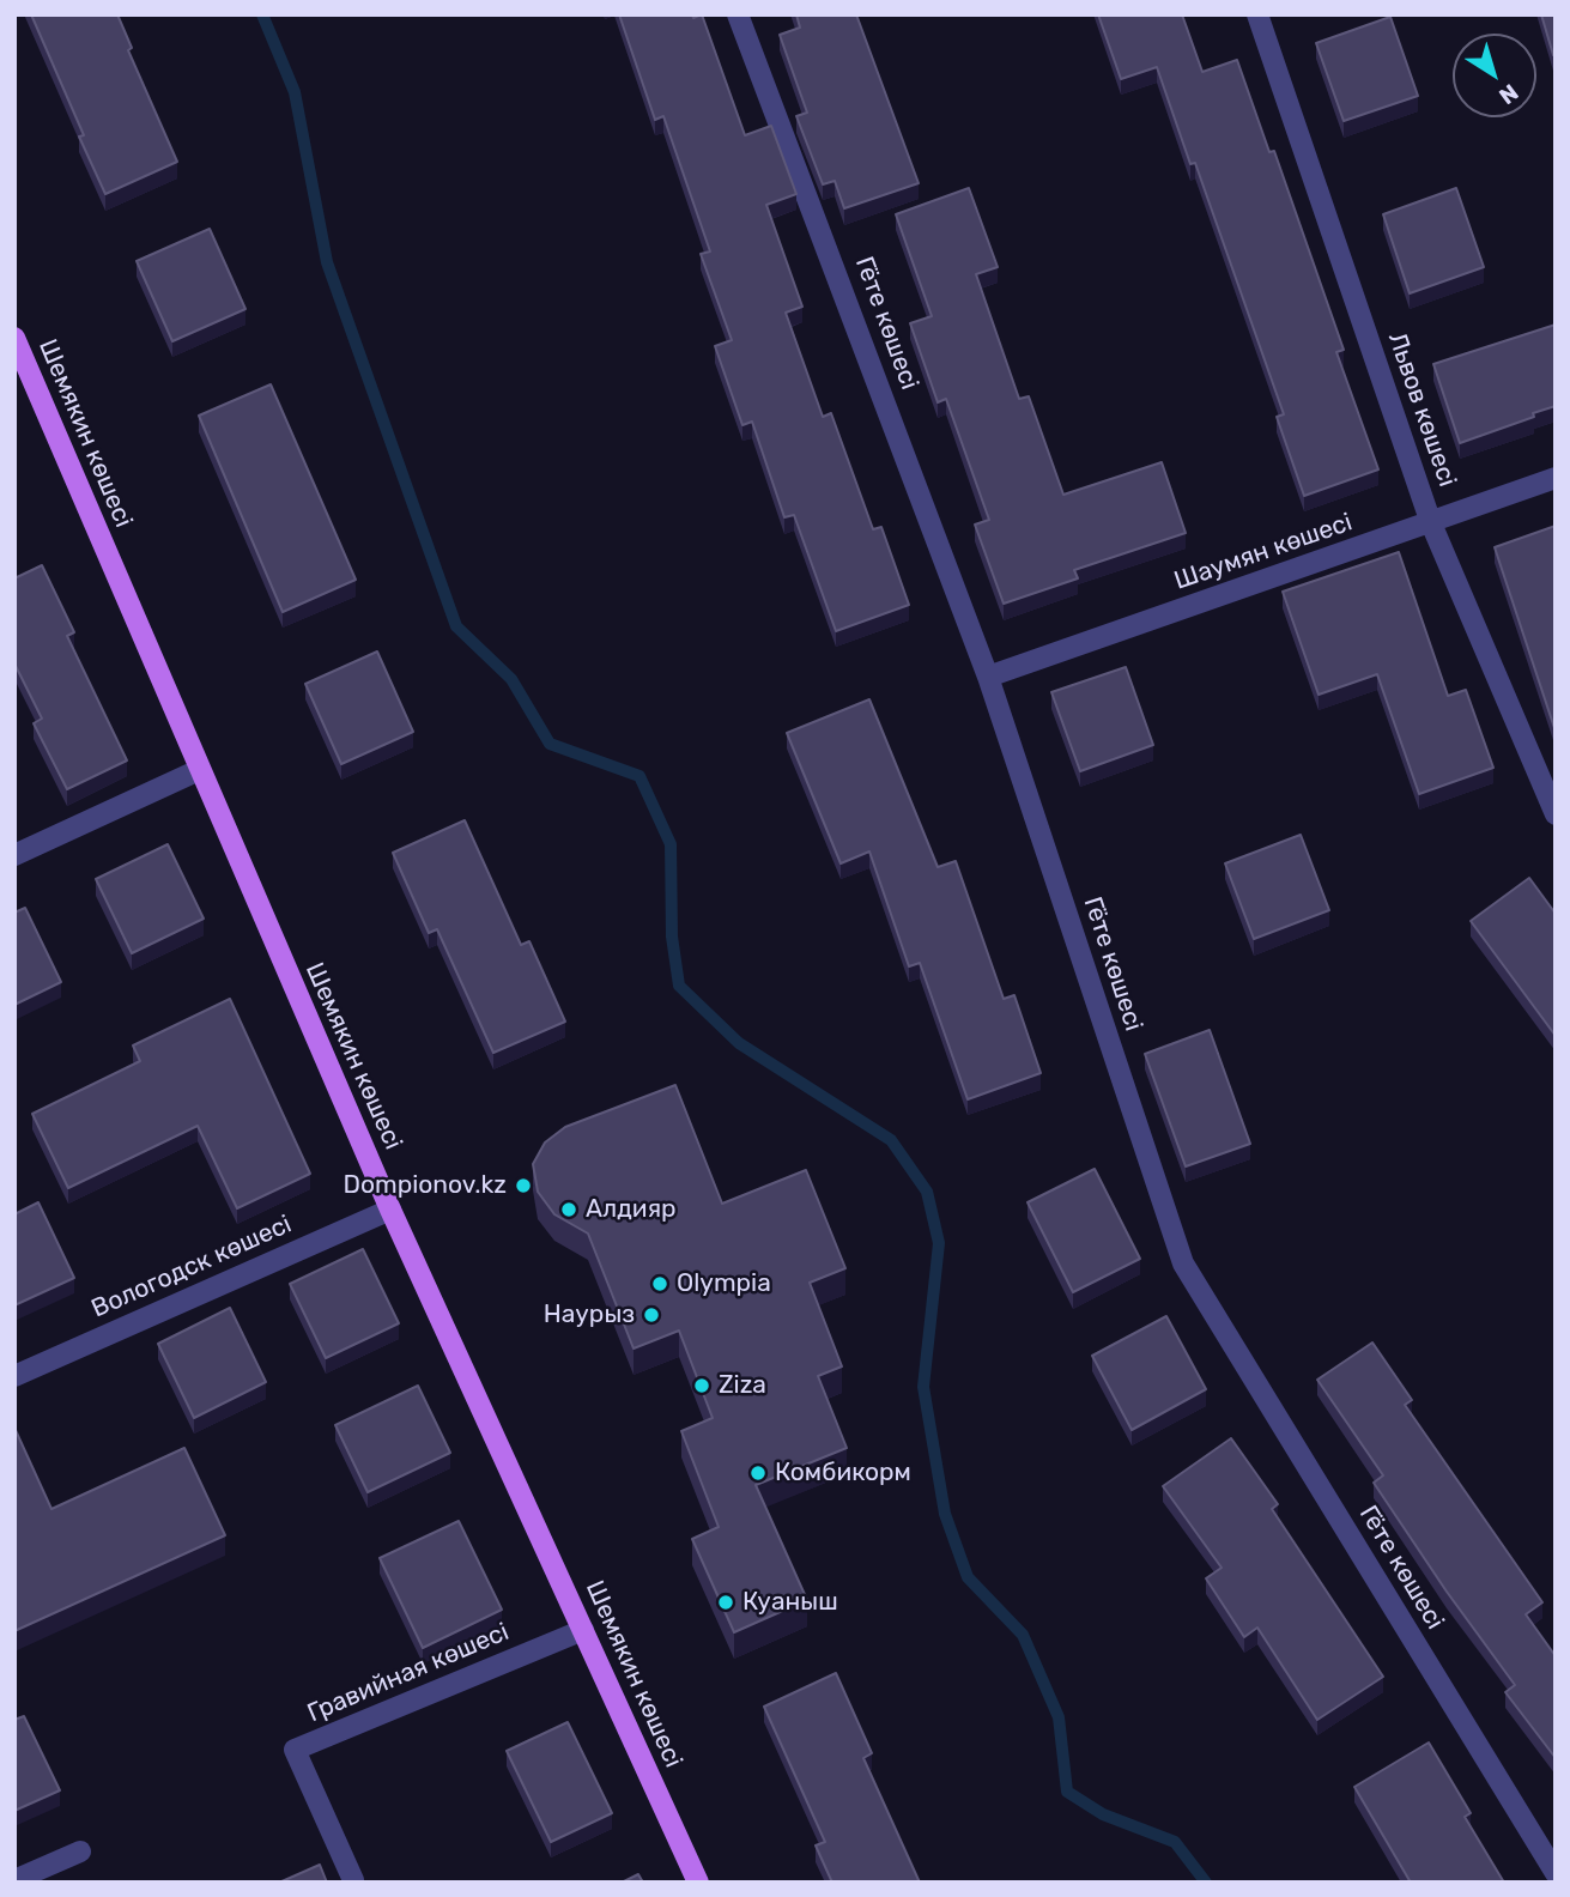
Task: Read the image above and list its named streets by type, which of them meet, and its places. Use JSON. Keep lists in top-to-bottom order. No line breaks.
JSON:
{"streets":{"main road":["Шемякин көшесі"],"street":["Гёте көшесі","Львов көшесі","Шаумян көшесі","Вологодск көшесі","Гравийная көшесі"]},"crossings":[["Гёте көшесі","Шаумян көшесі"],["Львов көшесі","Шаумян көшесі"],["Шемякин көшесі","Вологодск көшесі"],["Шемякин көшесі","Гравийная көшесі"]],"places":["Dompionov.kz","Алдияр","Olympia","Наурыз","Ziza","Комбикорм","Куаныш"],"north":"bottom right"}
